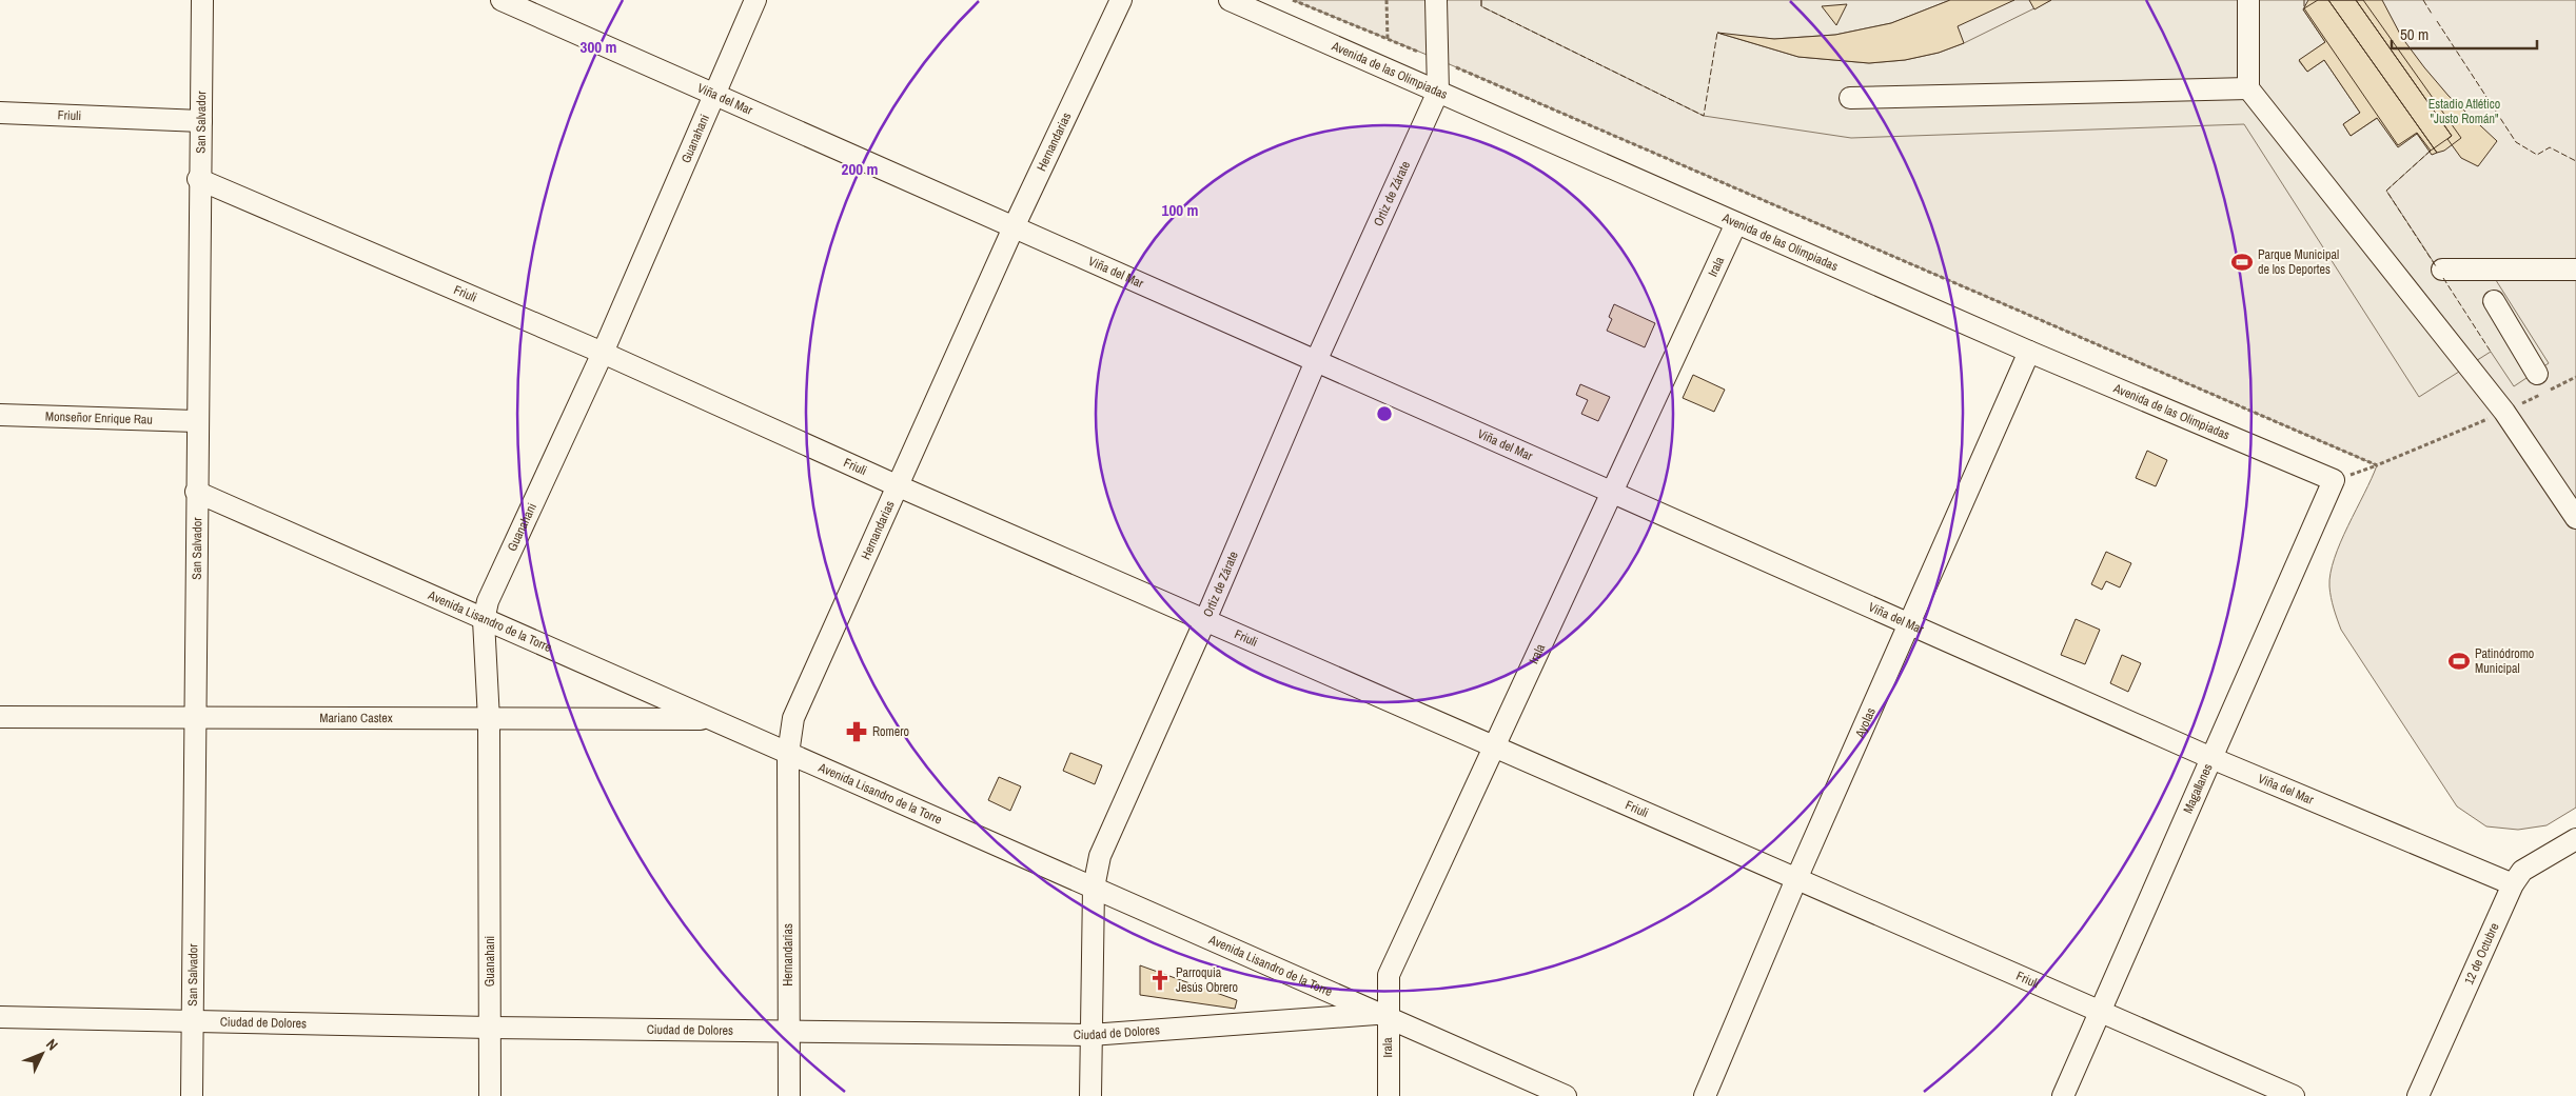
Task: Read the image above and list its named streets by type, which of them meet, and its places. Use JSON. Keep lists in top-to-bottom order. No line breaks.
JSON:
{"streets":{"street":["Avenida de las Olimpiadas","Viña del Mar","Friuli","San Salvador","Guanahani","Hernandarias","Ortiz de Zárate","Irala","Monseñor Enrique Rau","Avenida Lisandro de la Torre","Mariano Castex","Ayolas","Magallanes","12 de Octubre","Ciudad de Dolores"]},"crossings":[["Avenida de las Olimpiadas","Ortiz de Zárate"],["Avenida de las Olimpiadas","Irala"],["Avenida de las Olimpiadas","Ayolas"],["Avenida de las Olimpiadas","Magallanes"],["Viña del Mar","Guanahani"],["Viña del Mar","Hernandarias"],["Viña del Mar","Ortiz de Zárate"],["Viña del Mar","Irala"],["Viña del Mar","Ayolas"],["Viña del Mar","Magallanes"],["Viña del Mar","12 de Octubre"],["Friuli","San Salvador"],["Friuli","Guanahani"],["Friuli","Hernandarias"],["Friuli","Ortiz de Zárate"],["Friuli","Irala"],["Friuli","Ayolas"],["Friuli","Magallanes"],["San Salvador","Monseñor Enrique Rau"],["San Salvador","Avenida Lisandro de la Torre"],["San Salvador","Mariano Castex"],["San Salvador","Ciudad de Dolores"],["Guanahani","Avenida Lisandro de la Torre"],["Guanahani","Mariano Castex"],["Guanahani","Ciudad de Dolores"],["Hernandarias","Avenida Lisandro de la Torre"],["Hernandarias","Ciudad de Dolores"],["Ortiz de Zárate","Avenida Lisandro de la Torre"],["Ortiz de Zárate","Ciudad de Dolores"],["Irala","Avenida Lisandro de la Torre"],["Irala","Ciudad de Dolores"],["Avenida Lisandro de la Torre","Mariano Castex"],["Avenida Lisandro de la Torre","Ciudad de Dolores"]],"parks":["Estadio Atlético \"Justo Román\""],"places":{"sports":["Parque Municipal de los Deportes","Patinódromo Municipal"],"pharmacy":["Romero"],"church":["Parroquia Jesús Obrero"]},"scale_bar":"50 m","north":"top right","rings":["300 m","200 m","100 m"]}
